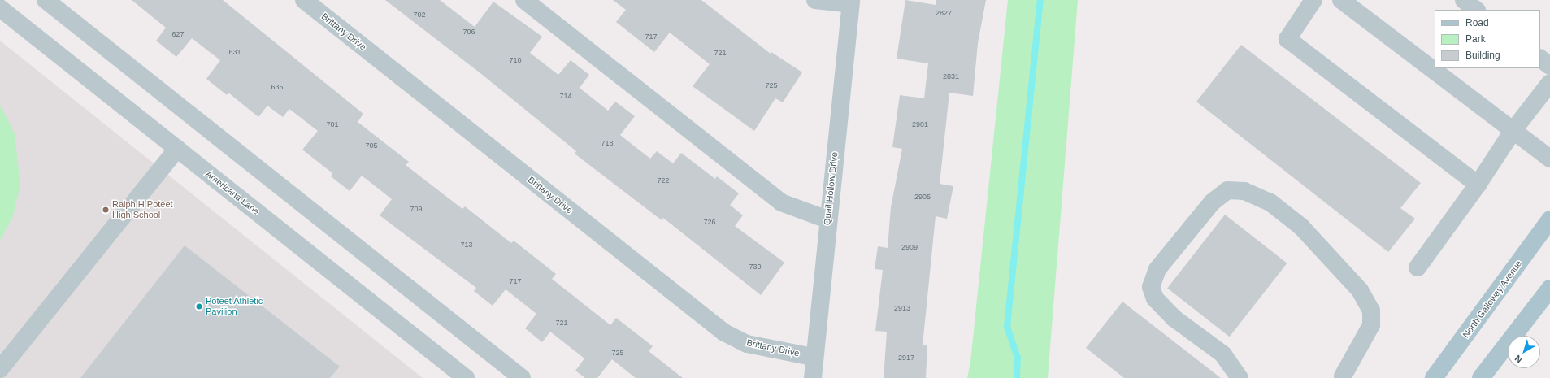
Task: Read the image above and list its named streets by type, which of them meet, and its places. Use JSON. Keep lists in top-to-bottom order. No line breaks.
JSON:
{"streets":{"main road":["North Galloway Avenue"],"street":["Brittany Drive","Quail Hollow Drive","Americana Lane"]},"crossings":[["Brittany Drive","Quail Hollow Drive"]],"places":["Ralph H Poteet High School","Poteet Athletic Pavilion"],"house_numbers":["2827","702","706","627","717","631","721","710","2831","725","635","714","701","2901","718","705","722","2905","709","726","713","2909","730","717","2913","721","725","2917"],"legend":["Road","Park","Building"],"north":"bottom left"}
